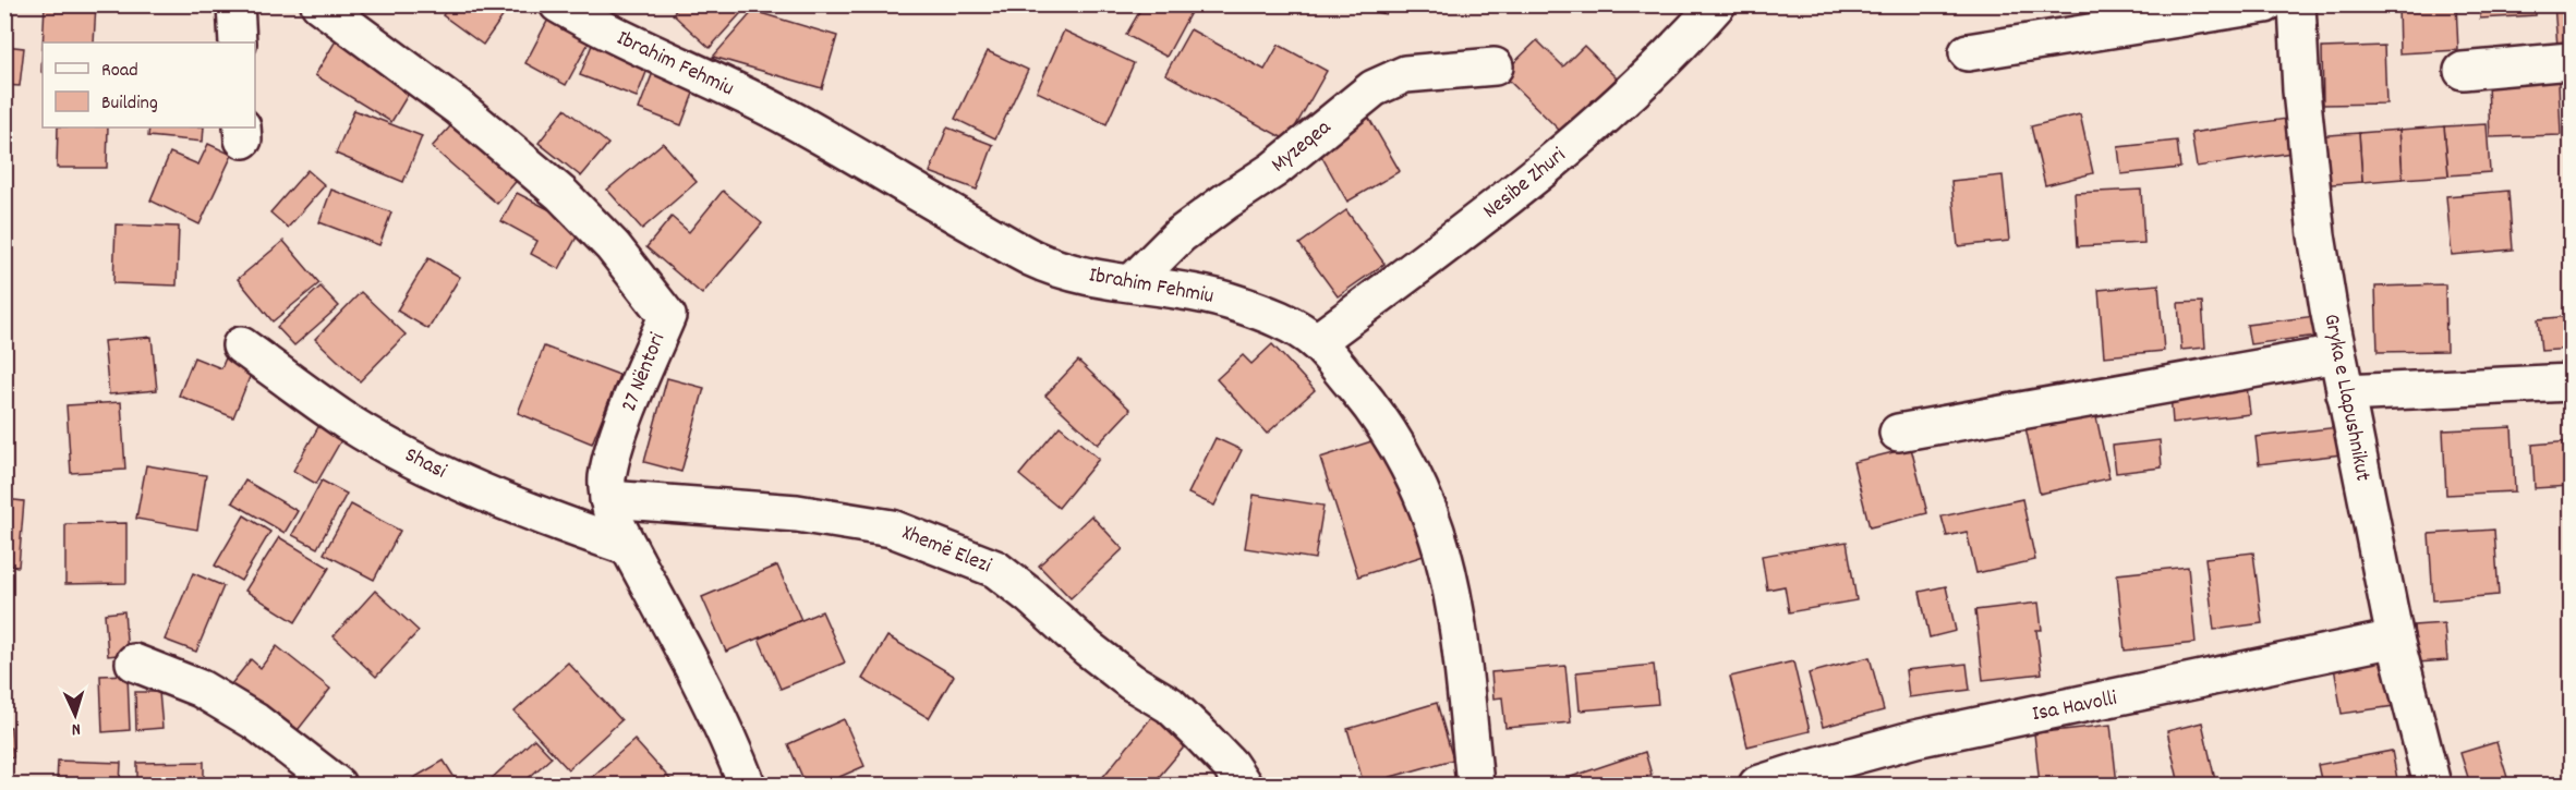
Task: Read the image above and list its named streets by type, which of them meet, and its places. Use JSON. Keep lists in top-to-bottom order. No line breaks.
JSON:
{"streets":{"street":["Ibrahim Fehmiu","Myzeqea","Nesibe Zhuri","27 Nëntori","Gryka e Llapushnikut","Shasi","Xhemë Elezi","Isa Havolli"]},"crossings":[["Ibrahim Fehmiu","Myzeqea"],["Ibrahim Fehmiu","Nesibe Zhuri"],["27 Nëntori","Shasi"],["27 Nëntori","Xhemë Elezi"],["Gryka e Llapushnikut","Isa Havolli"]],"legend":["Road","Building"],"north":"bottom"}
